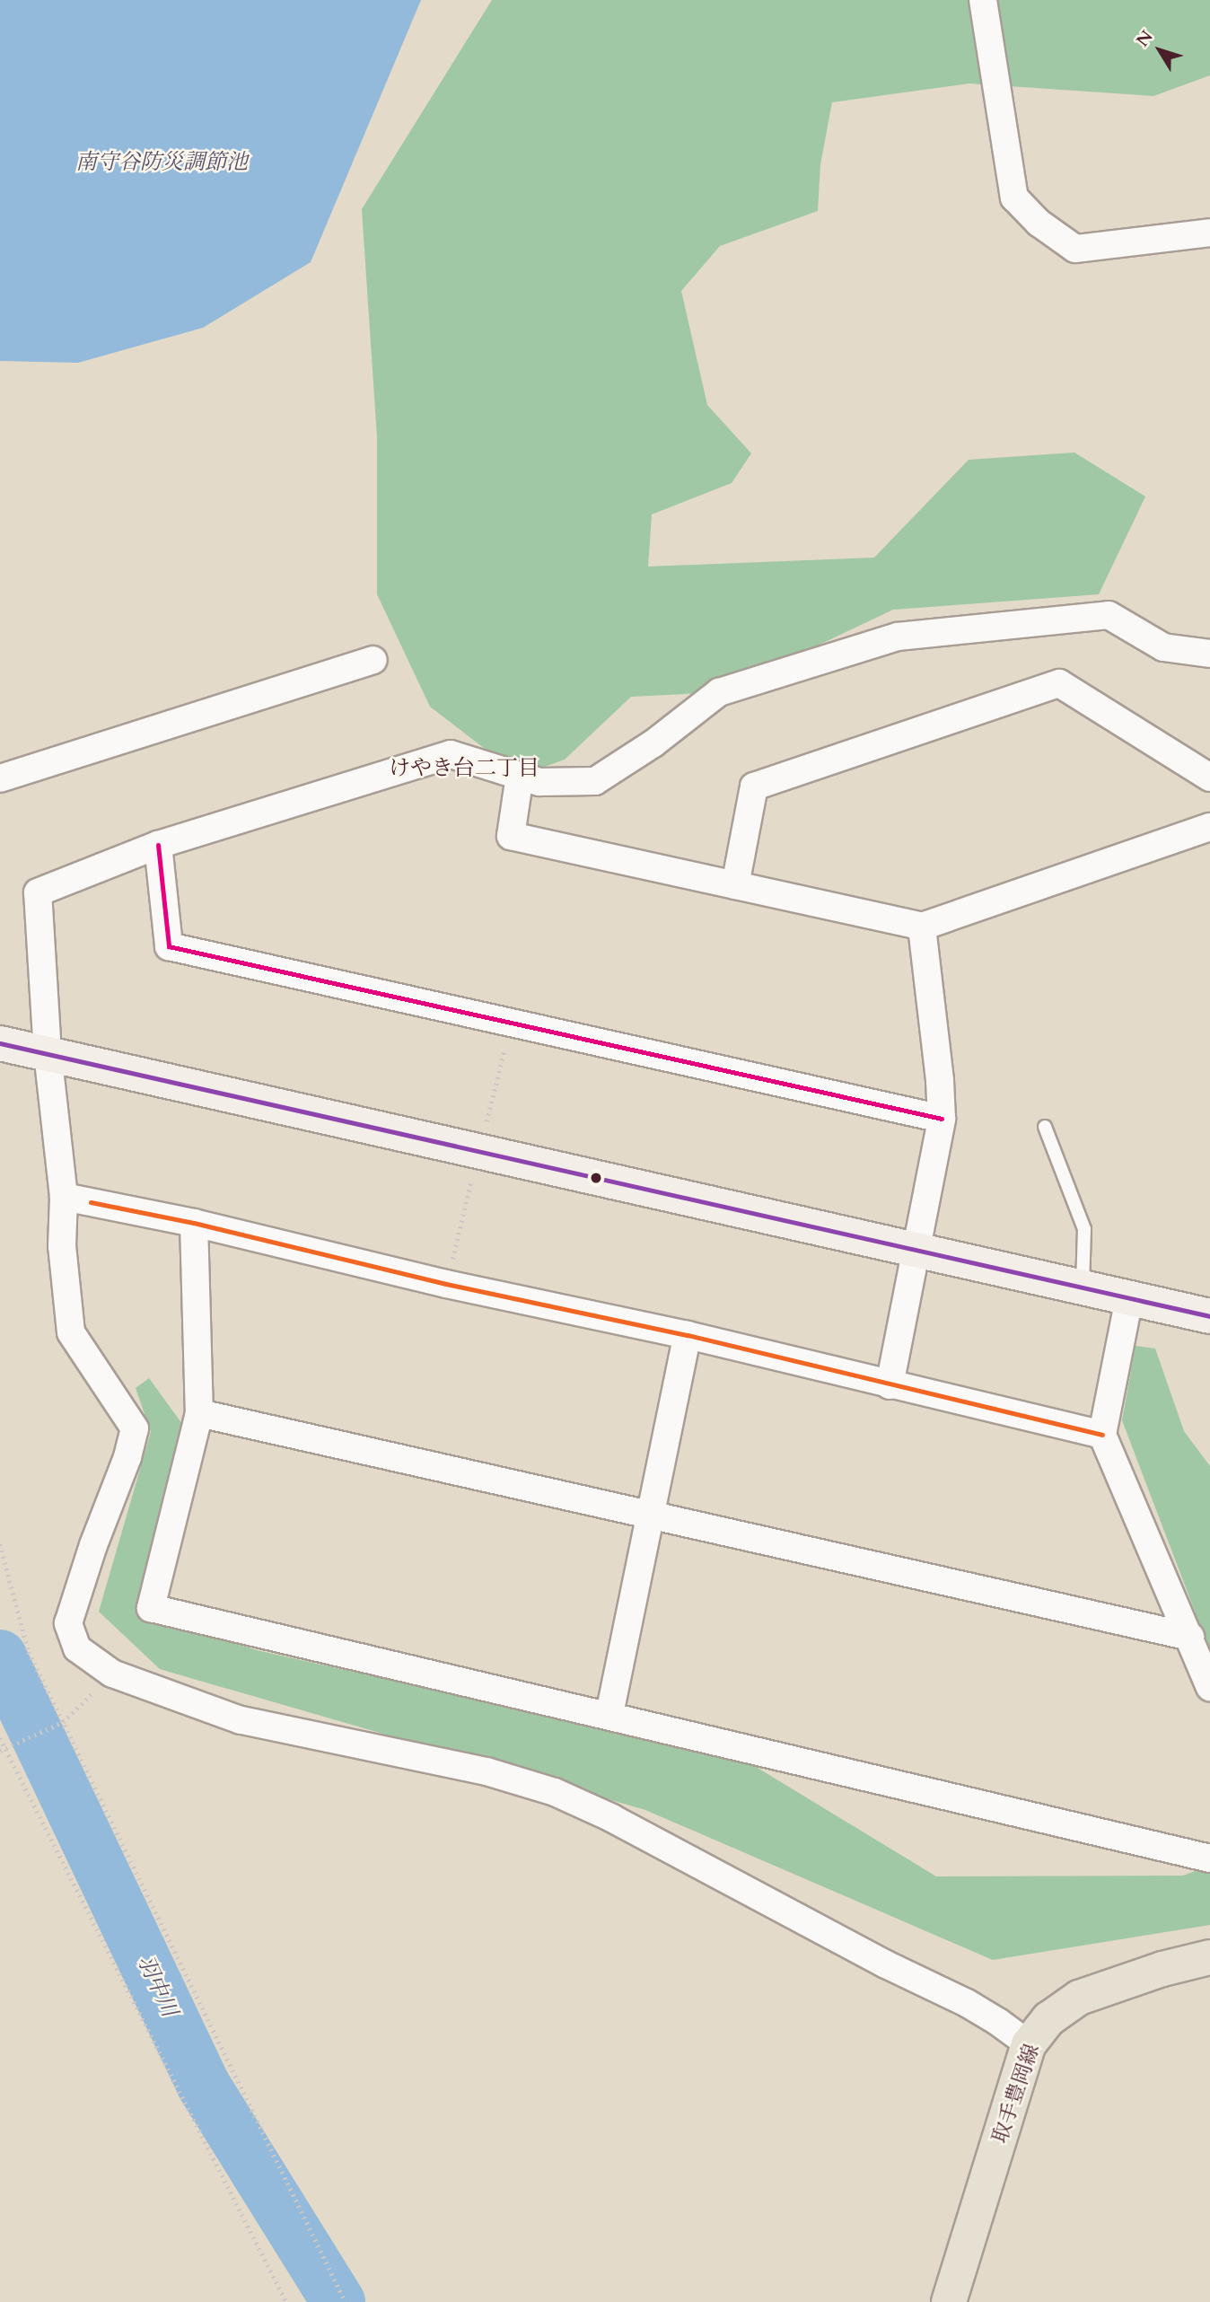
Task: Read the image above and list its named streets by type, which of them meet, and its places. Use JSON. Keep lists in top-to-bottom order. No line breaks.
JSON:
{"streets":{"main road":["取手豊岡線"]},"districts":["けやき台二丁目"],"water":["南守谷防災調節池","羽中川"],"north":"top left"}
